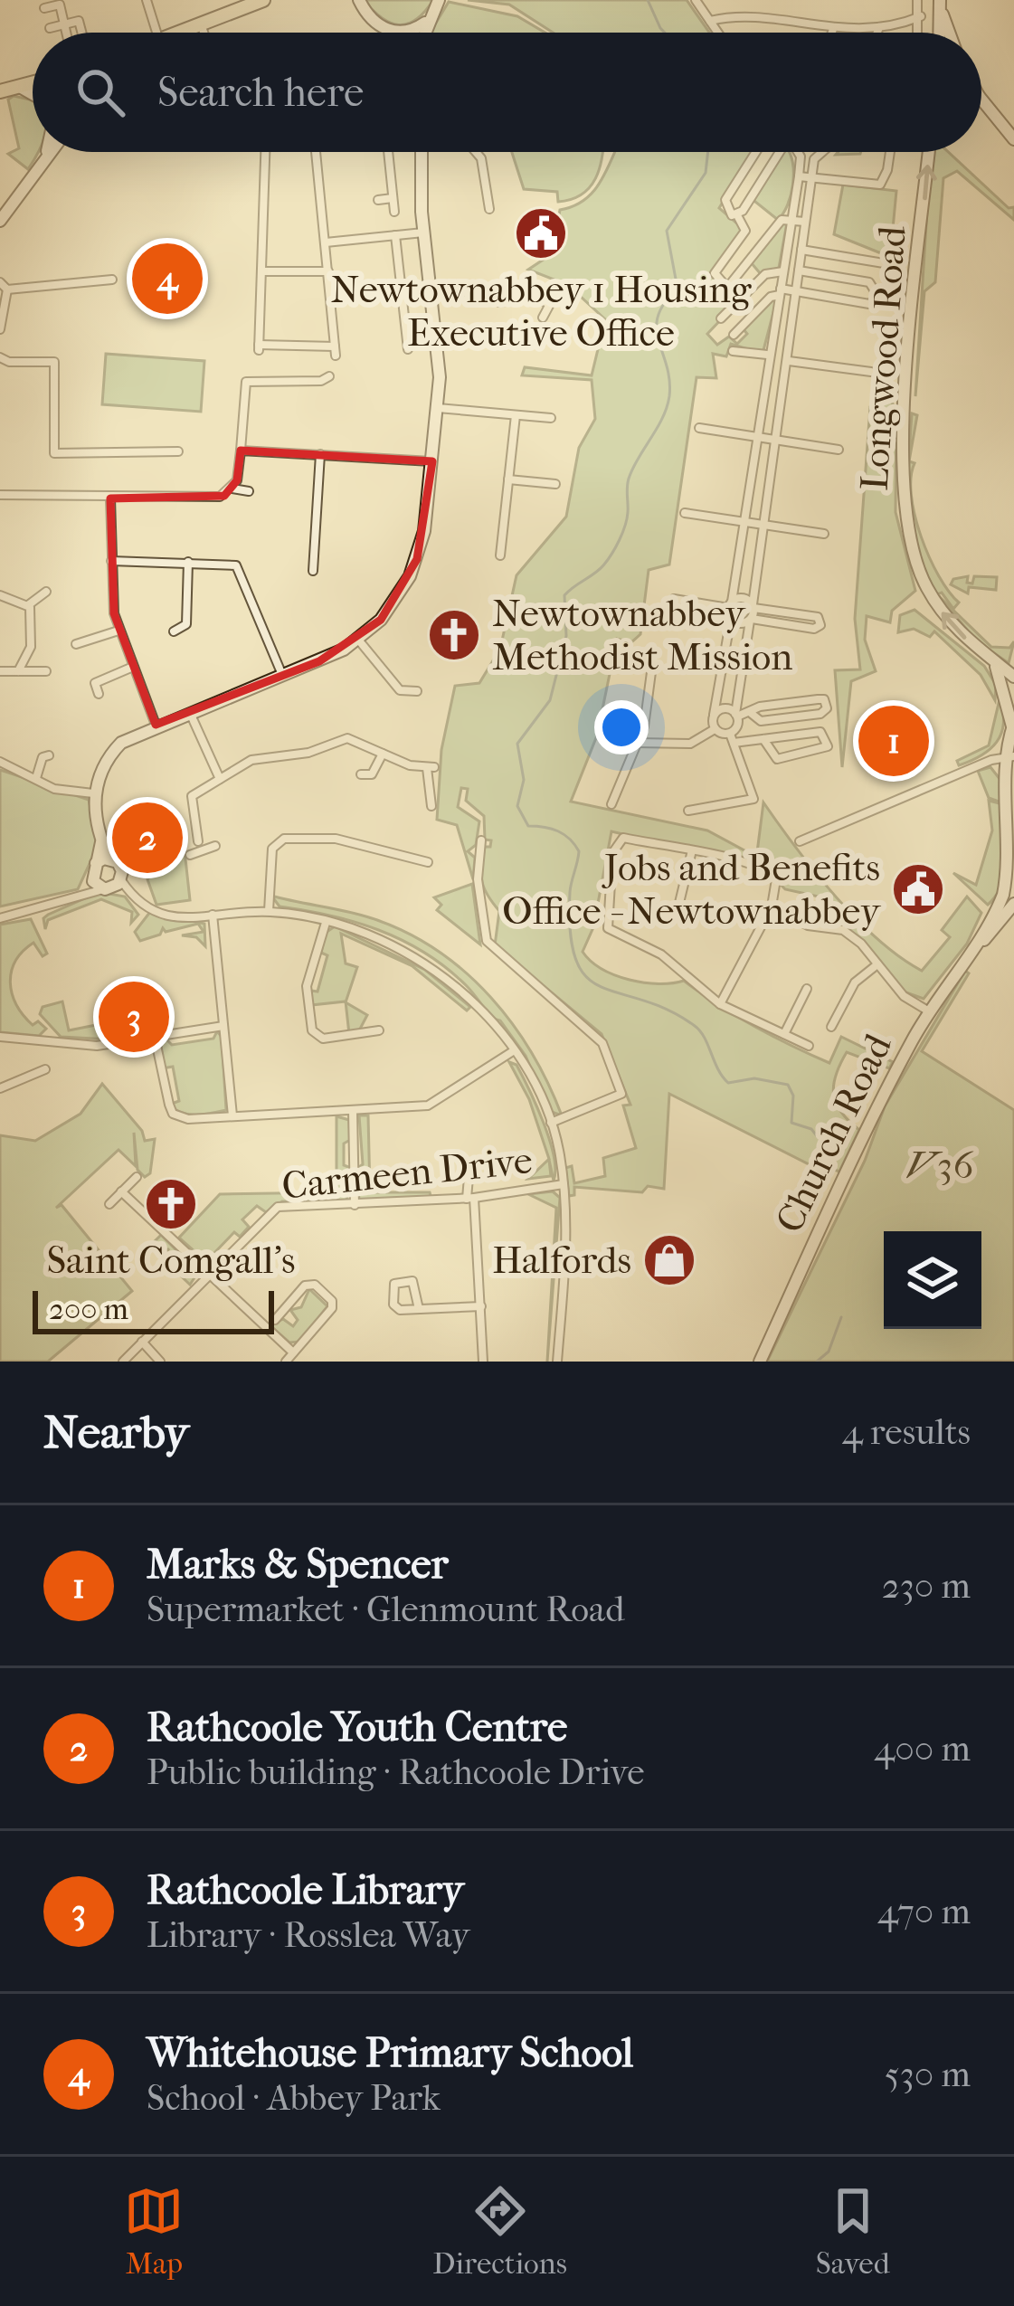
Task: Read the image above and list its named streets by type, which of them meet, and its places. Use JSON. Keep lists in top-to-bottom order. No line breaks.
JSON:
{"streets":{"street":["Longwood Road","Church Road","Carmeen Drive"]},"one_way":["Longwood Road"],"parks":["V36"],"places":{"public building":["Newtownabbey 1 Housing Executive Office","Jobs and Benefits Office - Newtownabbey"],"church":["Newtownabbey Methodist Mission","Saint Comgall's"],"shop":["Halfords"]},"scale_bar":"200 m","page":{"search":"Search here","pins":["4","1","2","3"],"scale":"200 m","heading":["Nearby","4 results"],"list":[{"mark":"1","name":"Marks & Spencer","note":"Supermarket · Glenmount Road","value":"230 m"},{"mark":"2","name":"Rathcoole Youth Centre","note":"Public building · Rathcoole Drive","value":"400 m"},{"mark":"3","name":"Rathcoole Library","note":"Library · Rosslea Way","value":"470 m"},{"mark":"4","name":"Whitehouse Primary School","note":"School · Abbey Park","value":"530 m"}],"nav":["Map","Directions","Saved"]}}
